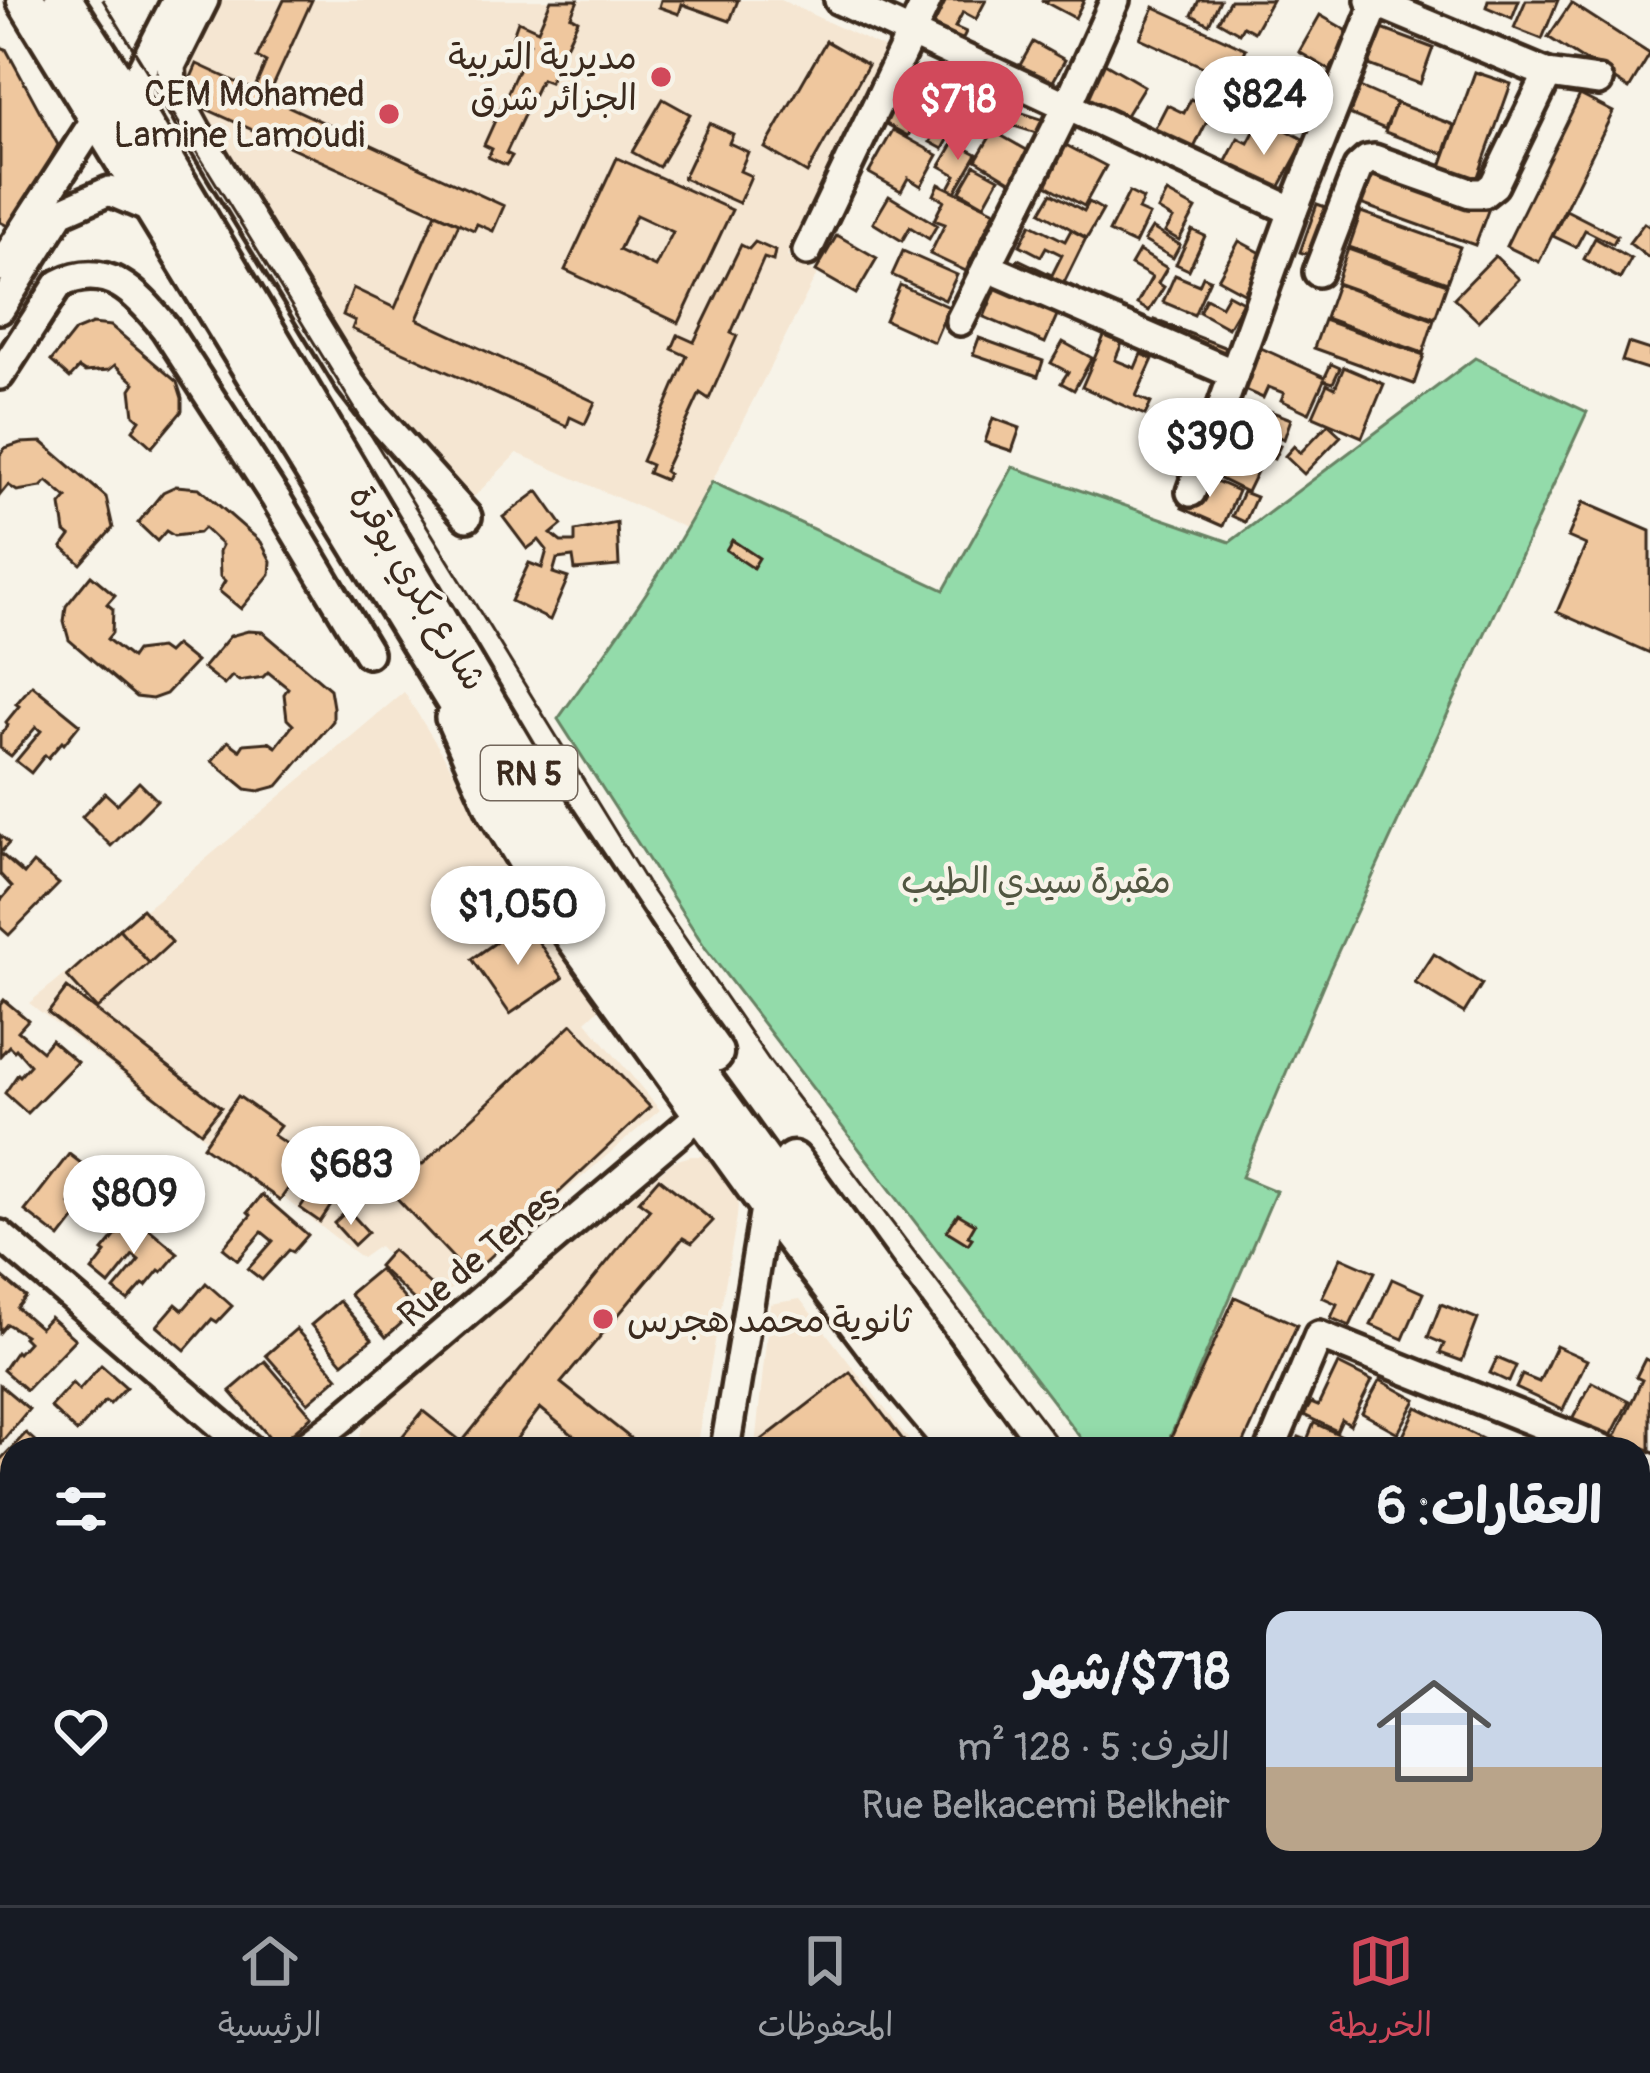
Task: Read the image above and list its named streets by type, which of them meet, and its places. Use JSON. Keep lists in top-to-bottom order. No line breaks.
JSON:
{"streets":{"highway":["شارع بكري بوقرة","RN 5"],"street":["Rue de Tenes"]},"crossings":[["شارع بكري بوقرة","RN 5"]],"parks":["مقبرة سيدي الطيب"],"places":["مديرية التربية الجزائر شرق","CEM Mohamed Lamine Lamoudi","ثانوية محمد هجرس"],"page":{"price":["$824","$718","$390","$1,050","$683","$809"],"heading":"العقارات: 6","list":[{"name":"$718/شهر","note":"الغرف: 5 · 128 m² · Rue Belkacemi Belkheir"}],"tabs":["الخريطة","المحفوظات","الرئيسية"]}}
